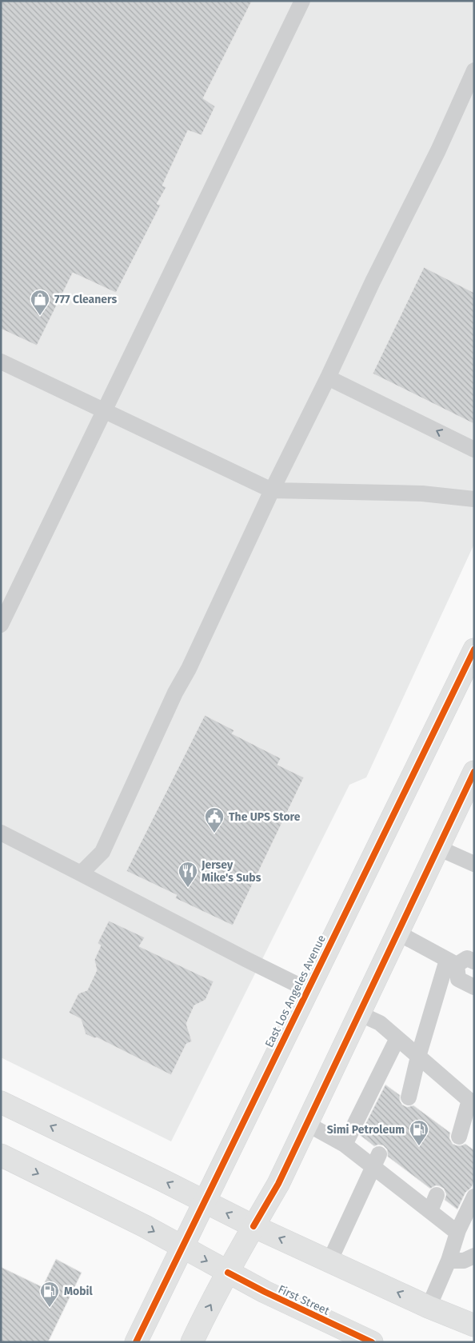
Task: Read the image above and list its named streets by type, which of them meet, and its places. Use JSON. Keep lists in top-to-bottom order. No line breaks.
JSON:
{"streets":{"main road":["East Los Angeles Avenue","First Street"]},"crossings":[["East Los Angeles Avenue","First Street"]],"places":{"shop":["777 Cleaners"],"public building":["The UPS Store"],"restaurant":["Jersey Mike's Subs"],"fuel station":["Simi Petroleum","Mobil"]}}
